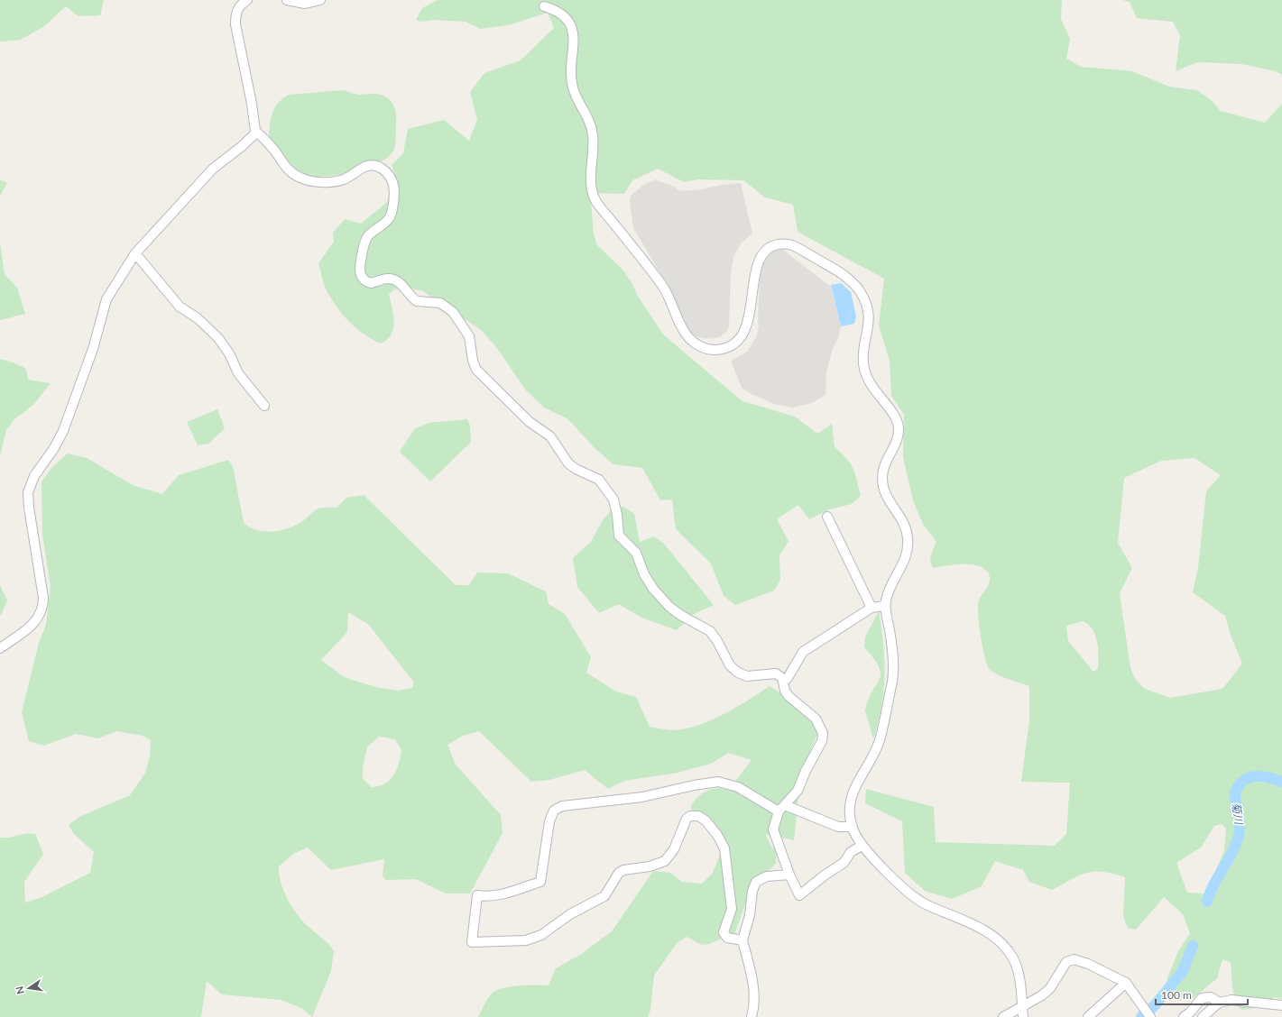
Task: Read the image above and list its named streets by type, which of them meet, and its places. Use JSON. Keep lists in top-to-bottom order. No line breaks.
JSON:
{"water":["菊川"],"scale_bar":"100 m","north":"left"}
